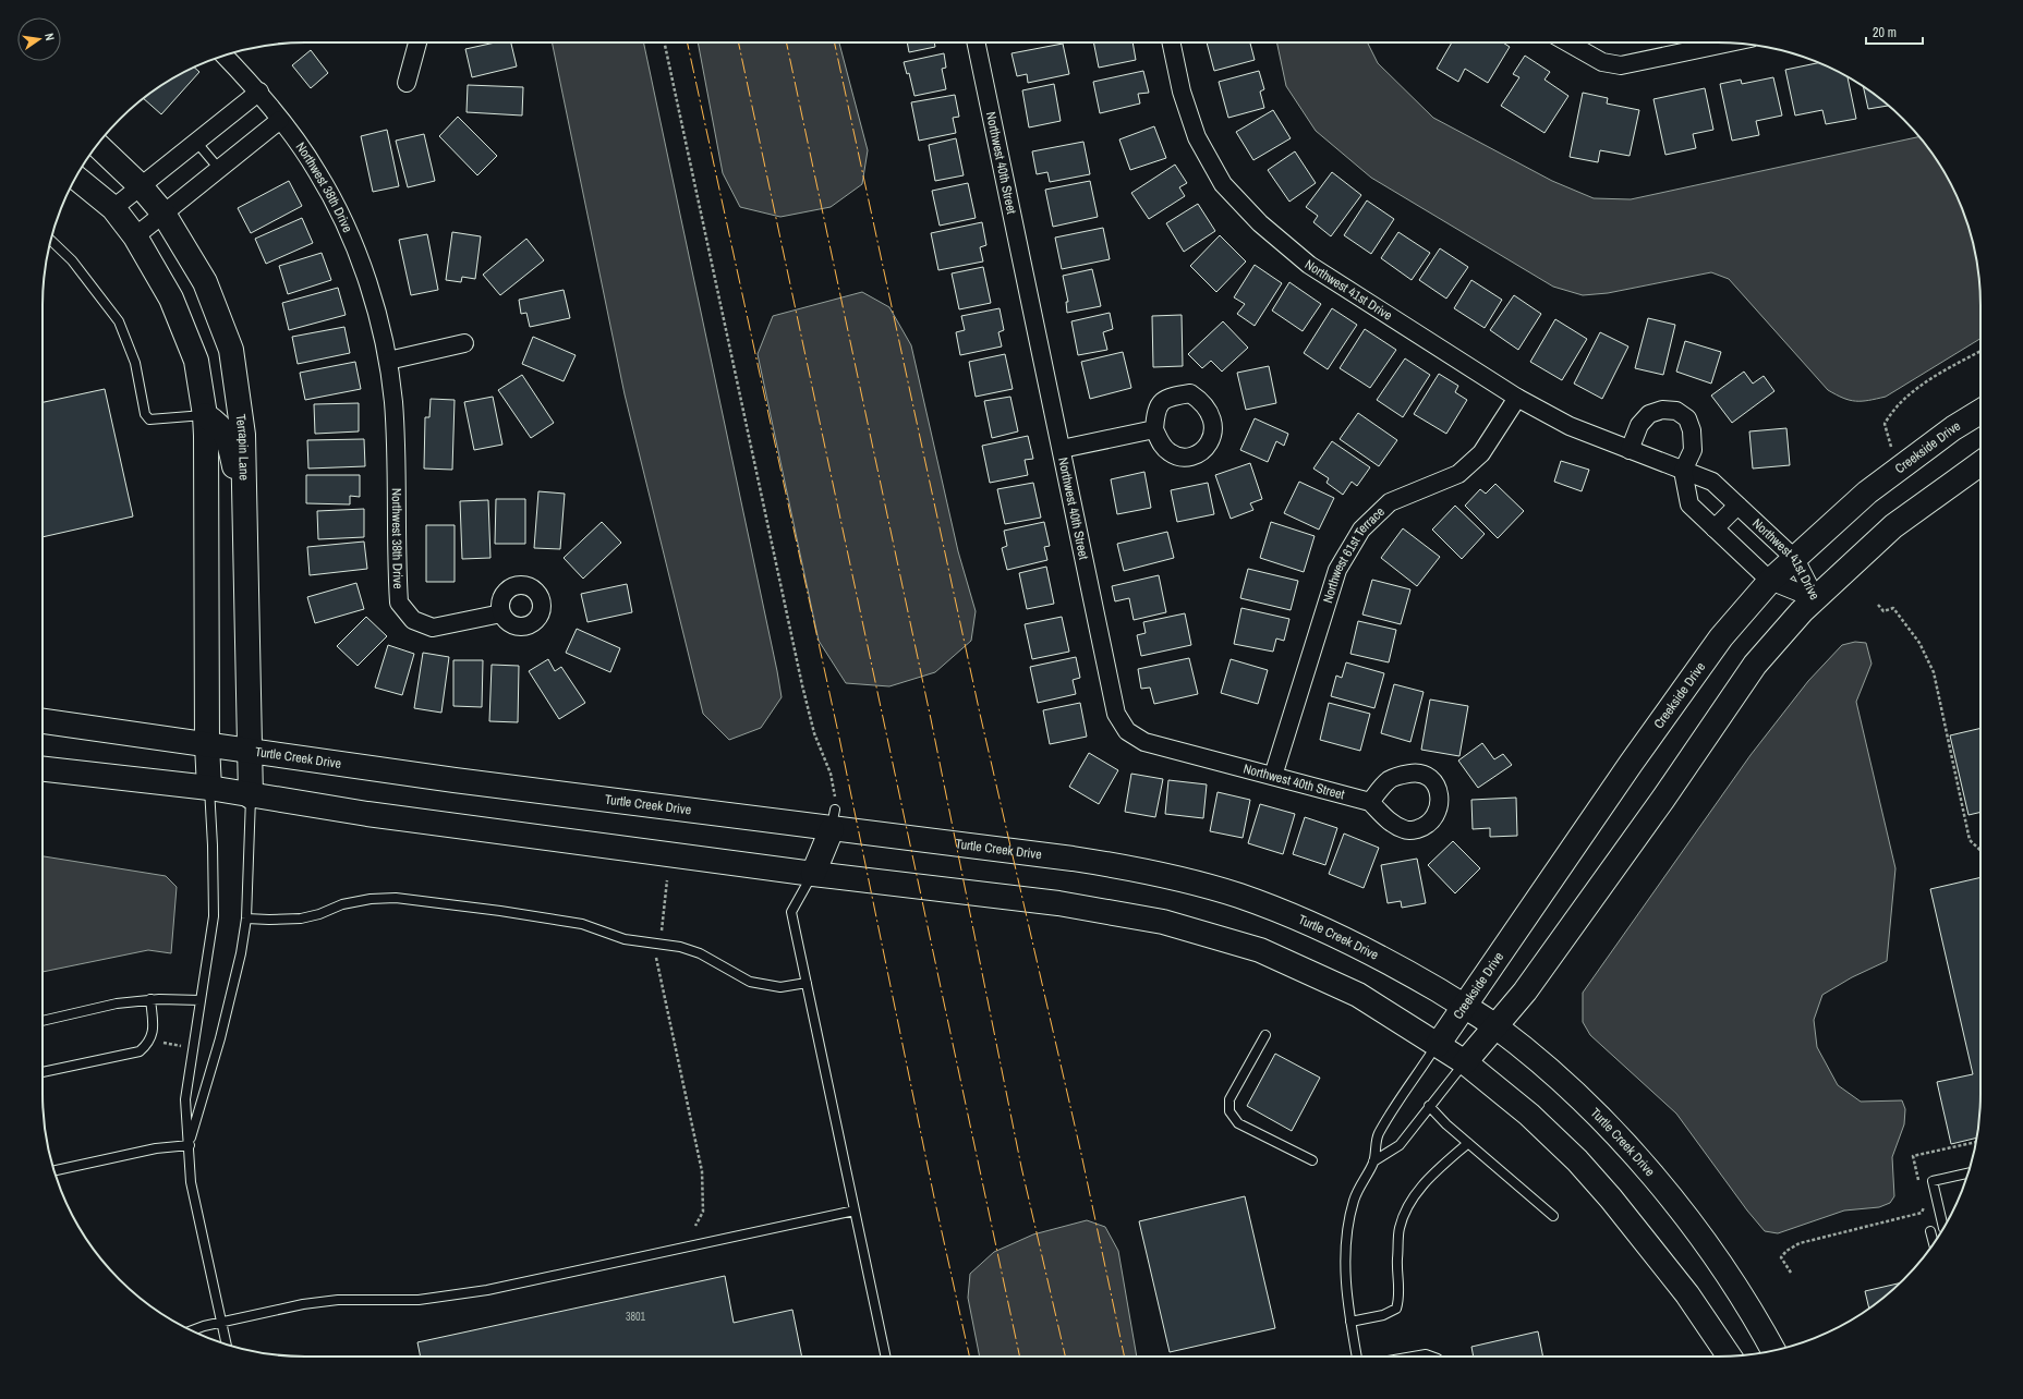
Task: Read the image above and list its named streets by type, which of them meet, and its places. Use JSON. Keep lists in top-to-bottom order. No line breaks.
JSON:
{"streets":{"street":["Northwest 40th Street","Northwest 38th Drive","Northwest 41st Drive","Terrapin Lane","Creekside Drive","Northwest 61st Terrace","Turtle Creek Drive"]},"crossings":[["Northwest 40th Street","Northwest 61st Terrace"],["Northwest 41st Drive","Creekside Drive"],["Northwest 41st Drive","Northwest 61st Terrace"],["Terrapin Lane","Turtle Creek Drive"],["Creekside Drive","Turtle Creek Drive"]],"house_numbers":["3801"],"scale_bar":"20 m","north":"right"}
